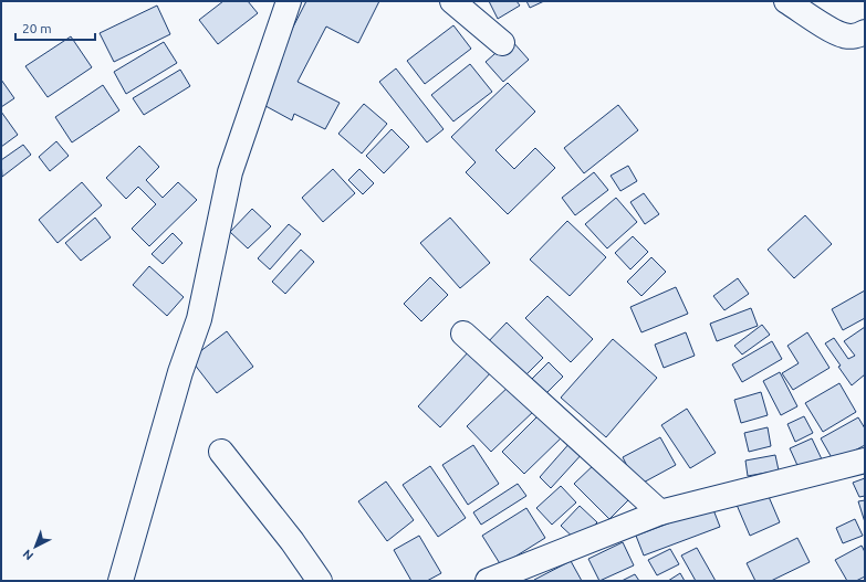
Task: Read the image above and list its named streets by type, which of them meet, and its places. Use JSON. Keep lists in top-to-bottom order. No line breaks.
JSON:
{"scale_bar":"20 m","north":"bottom left"}
